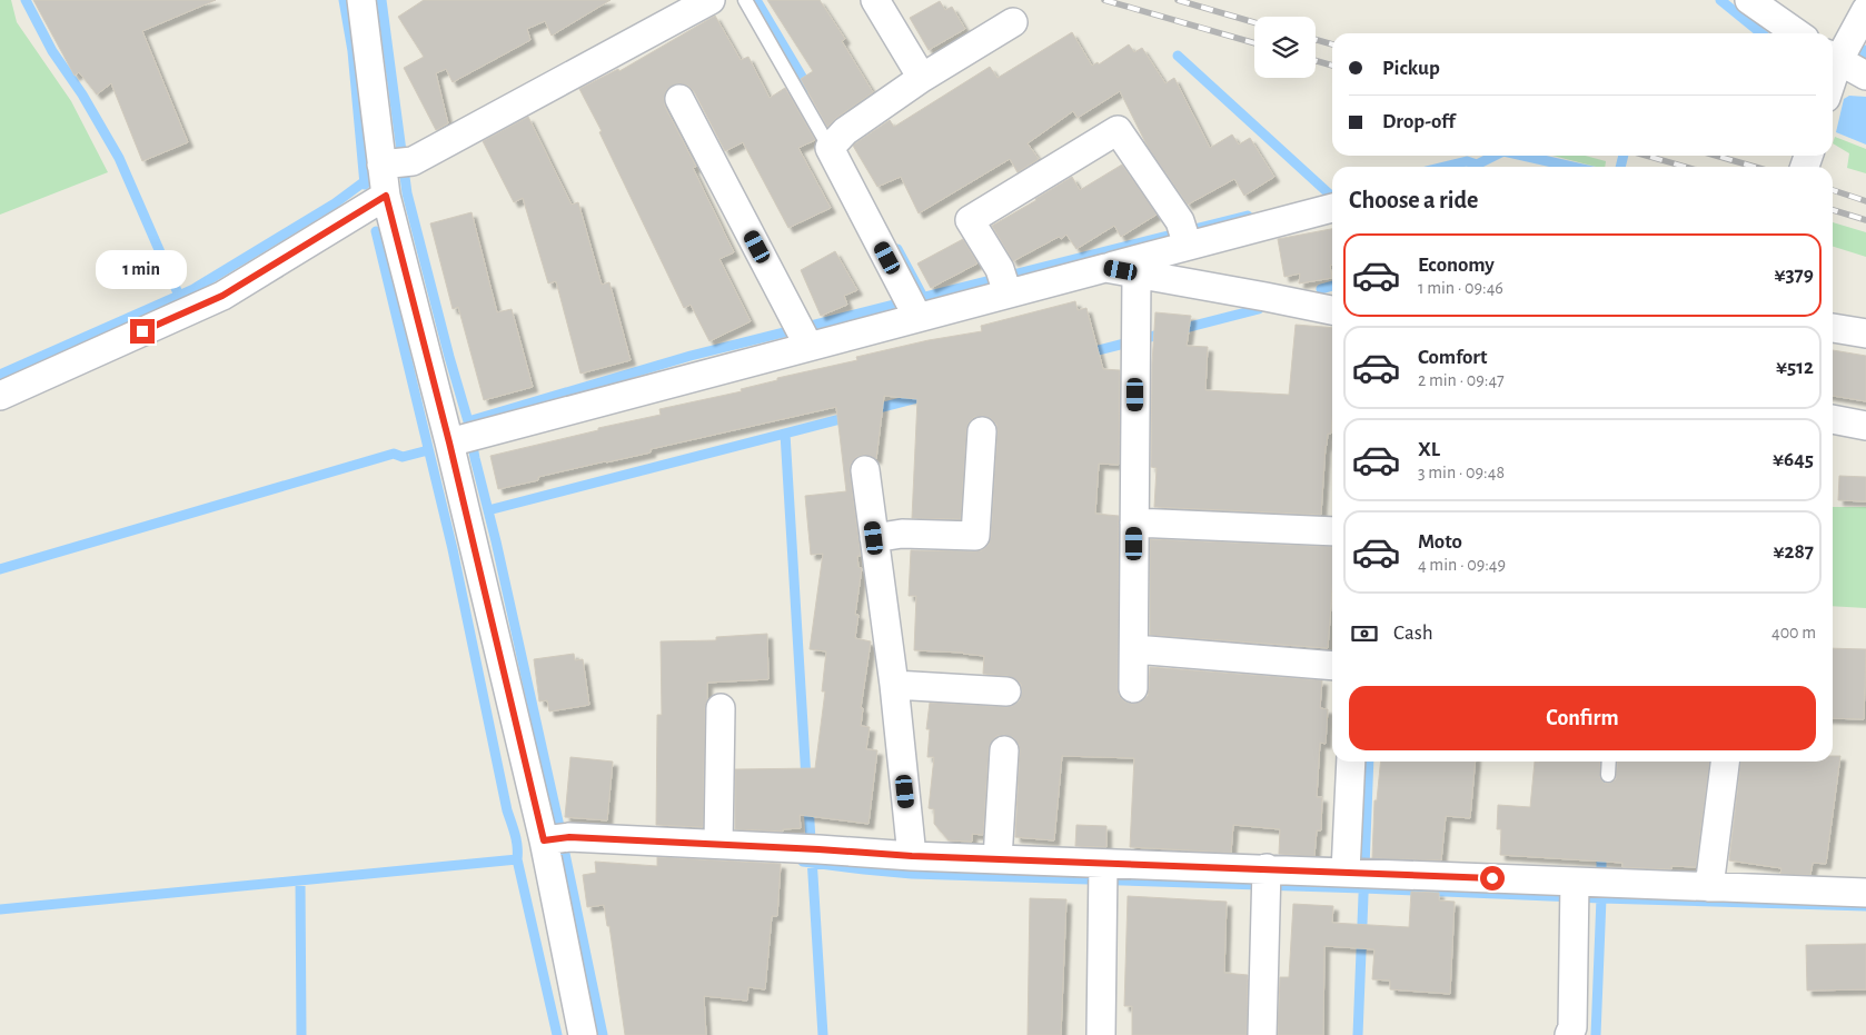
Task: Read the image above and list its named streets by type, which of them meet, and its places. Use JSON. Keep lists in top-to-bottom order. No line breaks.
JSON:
{"page":{"banner":["Pickup","Drop-off"],"heading":"Choose a ride","list":[{"name":"Economy","note":"1 min · 09:46","value":"¥379"},{"name":"Comfort","note":"2 min · 09:47","value":"¥512"},{"name":"XL","note":"3 min · 09:48","value":"¥645"},{"name":"Moto","note":"4 min · 09:49","value":"¥287"}],"bubble":"1 min","pay":["Cash","400 m"],"buttons":"Confirm"}}
